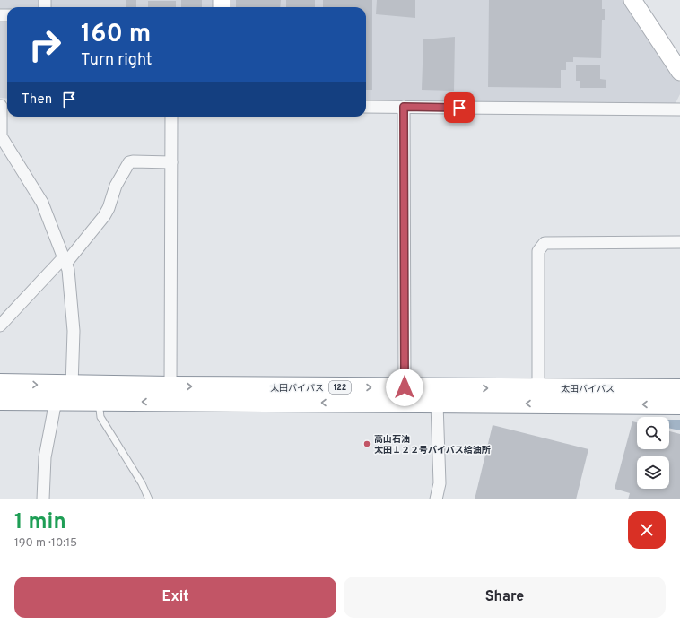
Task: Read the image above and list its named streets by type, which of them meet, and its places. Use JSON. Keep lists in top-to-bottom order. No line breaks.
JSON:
{"streets":{"highway":["太田バイパス","122"]},"places":["高山石油 太田１２２号バイパス給油所"],"page":{"turn":["160 m","Turn right"],"then":"Then","heading":["1 min","190 m · 10:15"],"buttons":["Exit","Share"]}}
